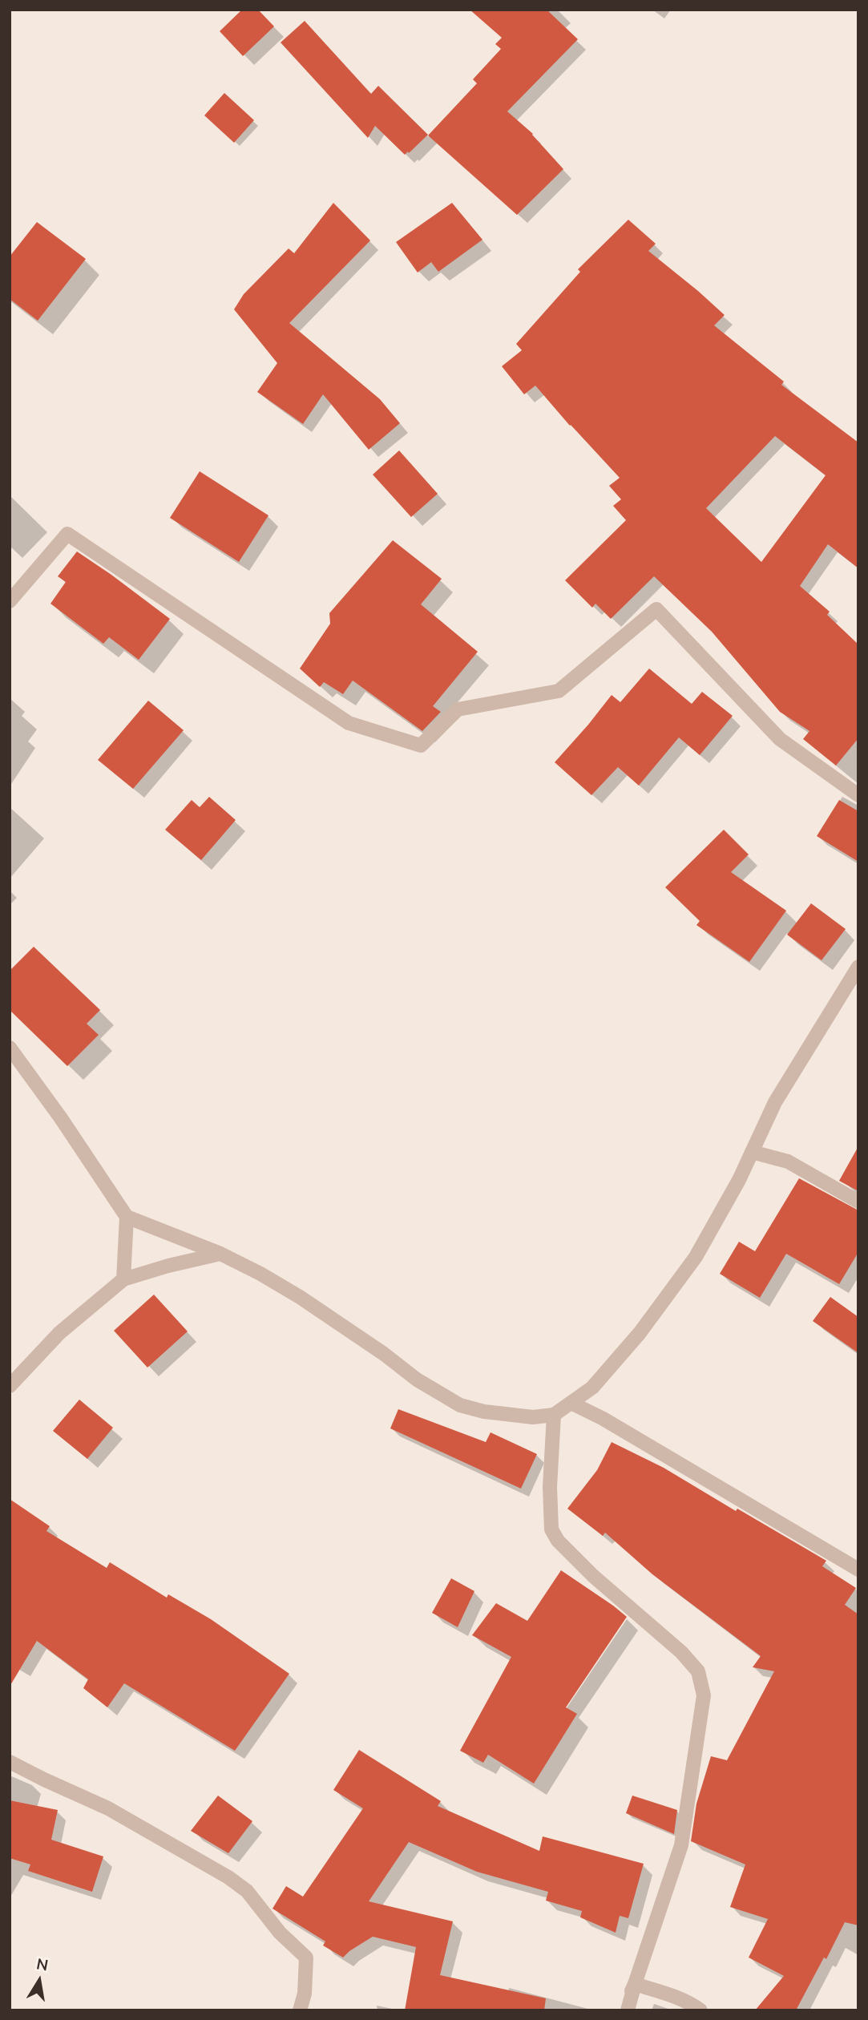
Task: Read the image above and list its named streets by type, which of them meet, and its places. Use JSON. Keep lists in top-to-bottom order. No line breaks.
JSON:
{"north":"top"}
